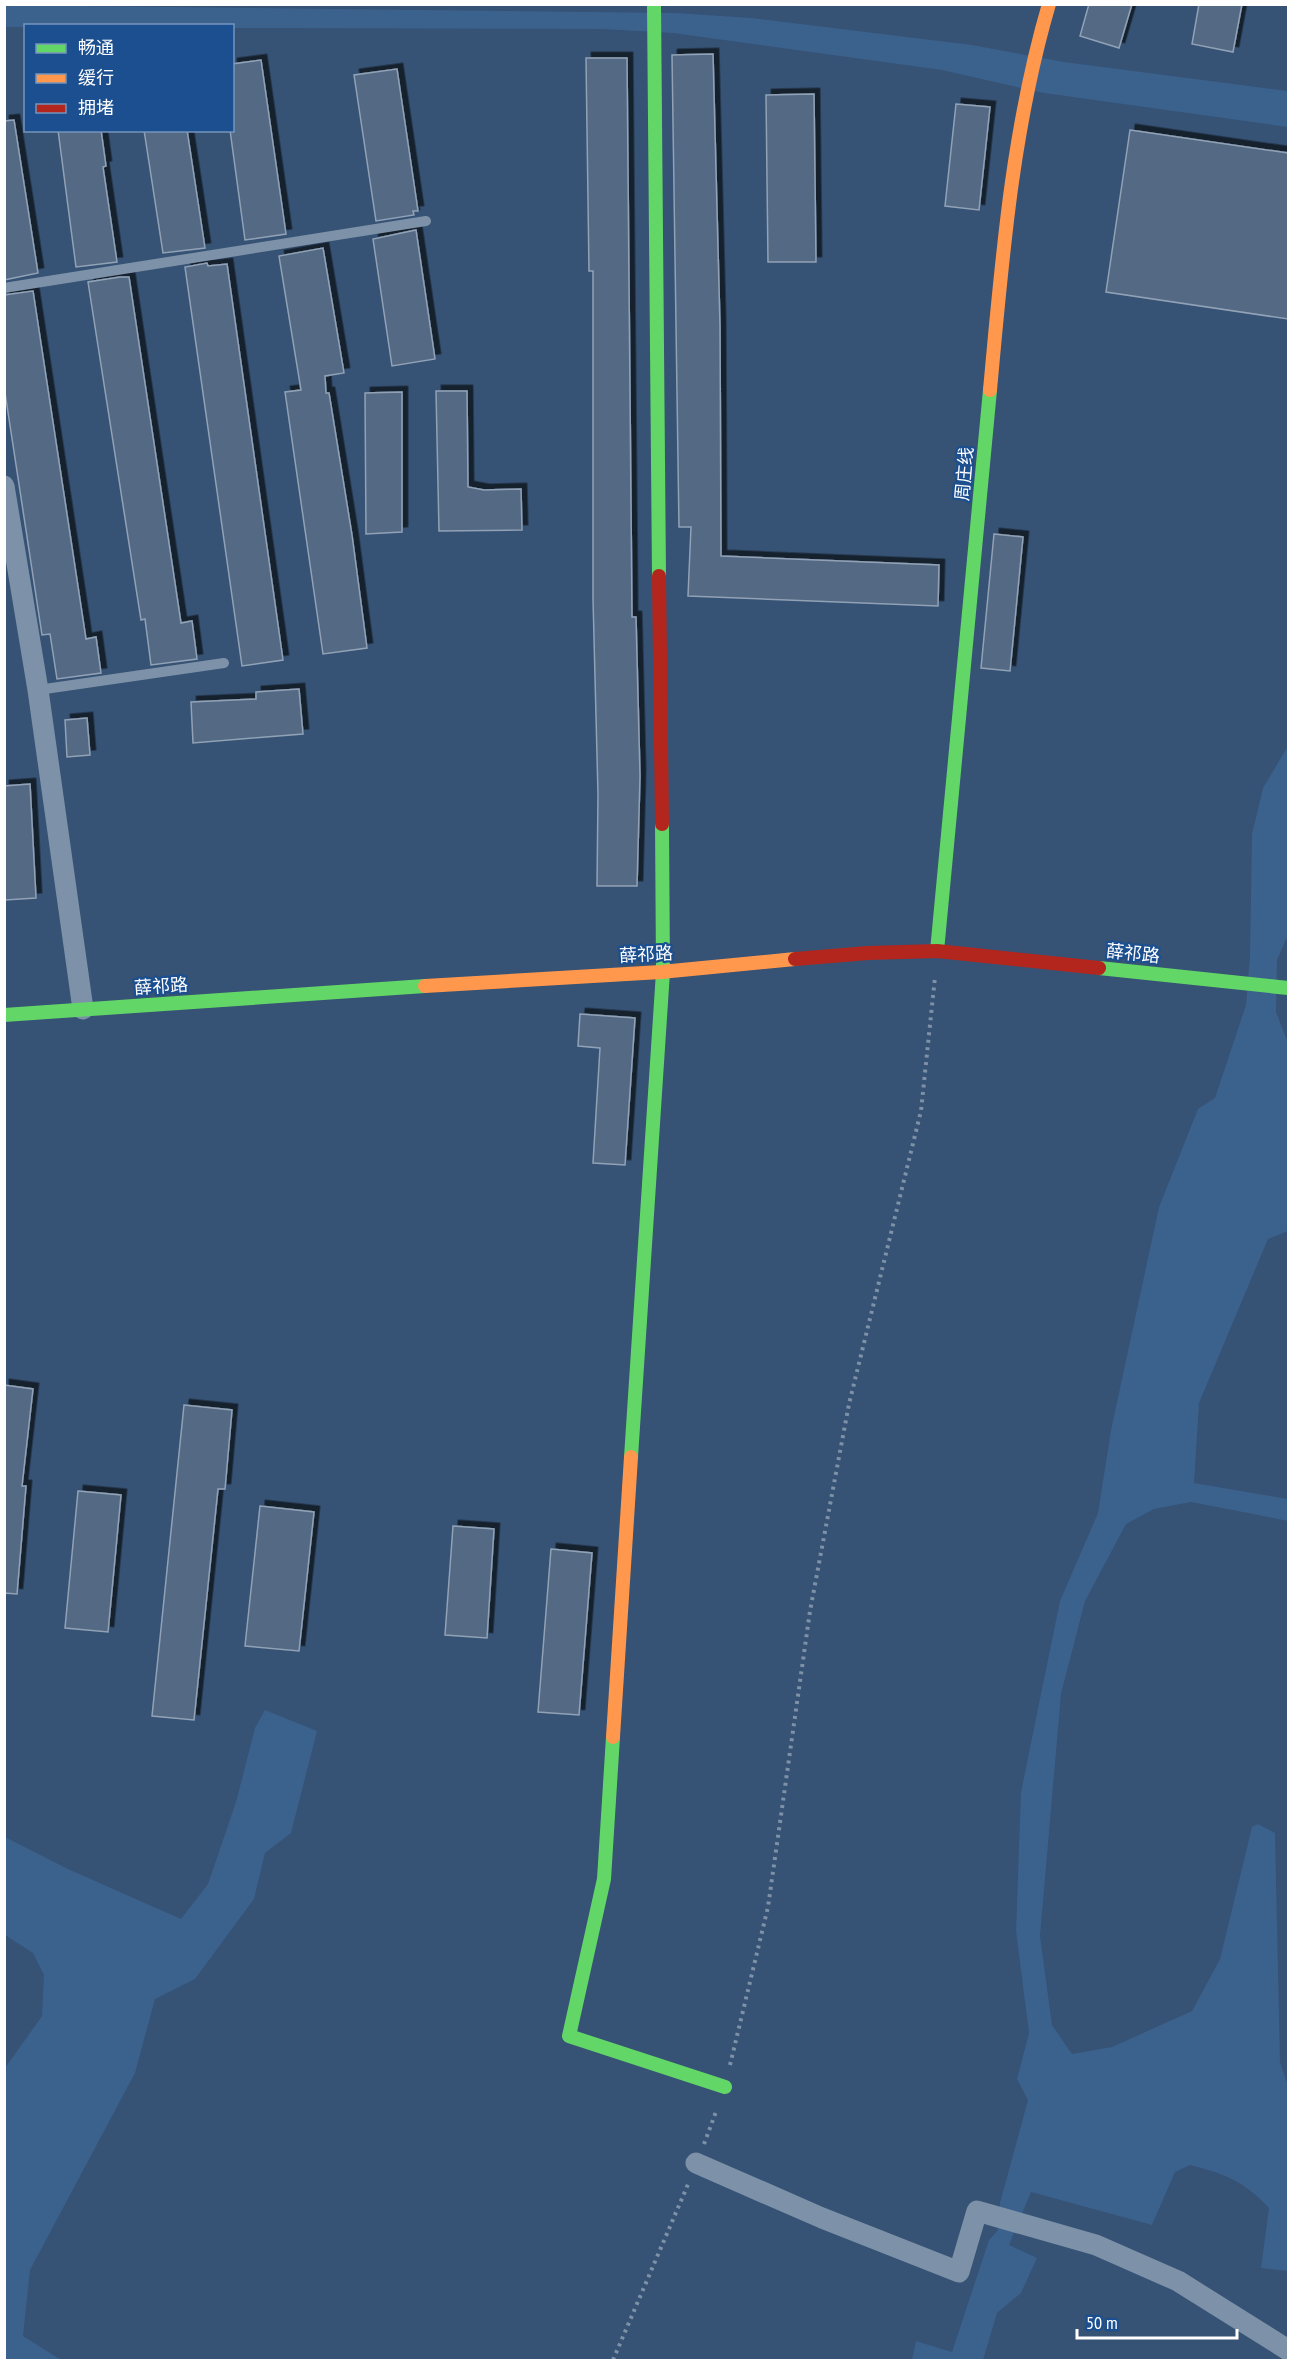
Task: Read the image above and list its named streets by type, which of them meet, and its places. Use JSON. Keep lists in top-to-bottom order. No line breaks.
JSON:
{"streets":{"street":["周庄线","薛祁路"]},"crossings":[["周庄线","薛祁路"]],"legend":["畅通","缓行","拥堵"],"scale_bar":"50 m"}
